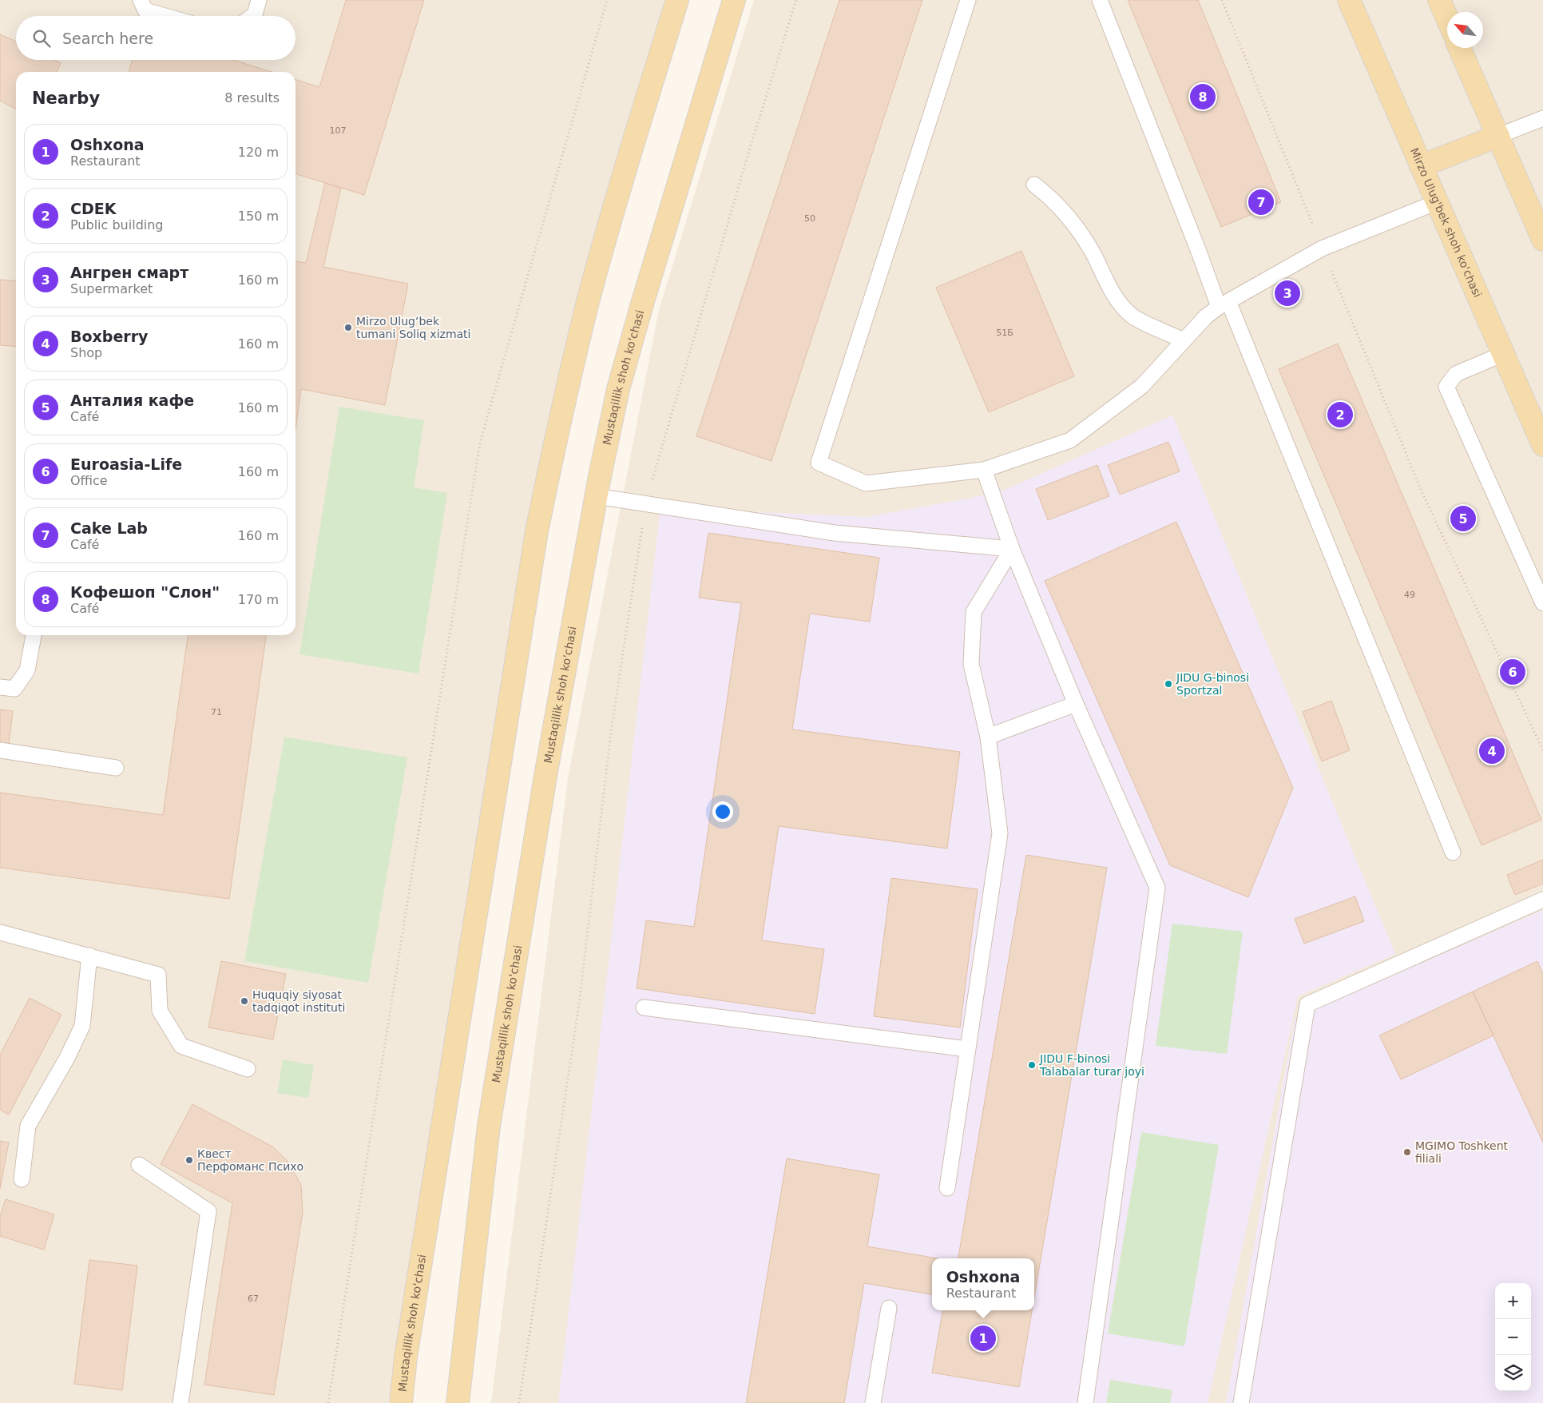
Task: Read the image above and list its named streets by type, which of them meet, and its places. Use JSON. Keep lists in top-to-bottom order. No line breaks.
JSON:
{"streets":{"main road":["Mirzo Ulug'bek shoh ko'chasi","Mustaqillik shoh ko'chasi"]},"places":["Mirzo Ulugʻbek tumani Soliq xizmati","JIDU G-binosi Sportzal","Huquqiy siyosat tadqiqot instituti","JIDU F-binosi Talabalar turar joyi","MGIMO Toshkent filiali","Квест Перфоманс Психо"],"house_numbers":["107","50","51Б","49","71","67"],"north":"top left","page":{"search":"Search here","heading":["Nearby","8 results"],"pins":["8","7","3","2","5","6","4","1"],"list":[{"mark":"1","name":"Oshxona","note":"Restaurant","value":"120 m"},{"mark":"2","name":"CDEK","note":"Public building","value":"150 m"},{"mark":"3","name":"Ангрен смарт","note":"Supermarket","value":"160 m"},{"mark":"4","name":"Boxberry","note":"Shop","value":"160 m"},{"mark":"5","name":"Анталия кафе","note":"Café","value":"160 m"},{"mark":"6","name":"Euroasia-Life","note":"Office","value":"160 m"},{"mark":"7","name":"Cake Lab","note":"Café","value":"160 m"},{"mark":"8","name":"Кофешоп \"Слон\"","note":"Café","value":"170 m"}],"popup":["Oshxona","Restaurant"],"map_buttons":["+","−"]}}
